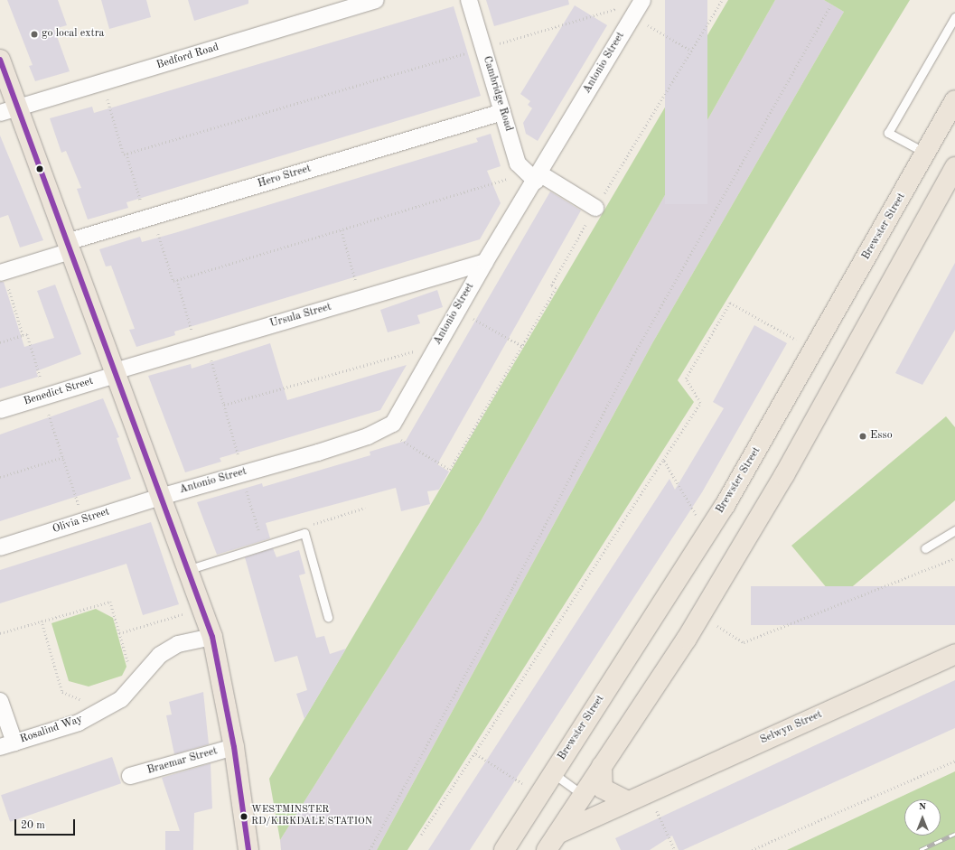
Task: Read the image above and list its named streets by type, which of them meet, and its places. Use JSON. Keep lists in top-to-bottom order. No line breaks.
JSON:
{"streets":{"main road":["Brewster Street","Selwyn Street"],"street":["Bedford Road","Antonio Street","Cambridge Road","Hero Street","Ursula Street","Benedict Street","Olivia Street","Rosalind Way","Braemar Street"]},"crossings":[["Antonio Street","Cambridge Road"],["Antonio Street","Ursula Street"],["Antonio Street","Olivia Street"],["Cambridge Road","Hero Street"],["Ursula Street","Benedict Street"]],"places":["go local extra","Esso","WESTMINSTER RD/KIRKDALE STATION"],"scale_bar":"20 m","north":"top"}
